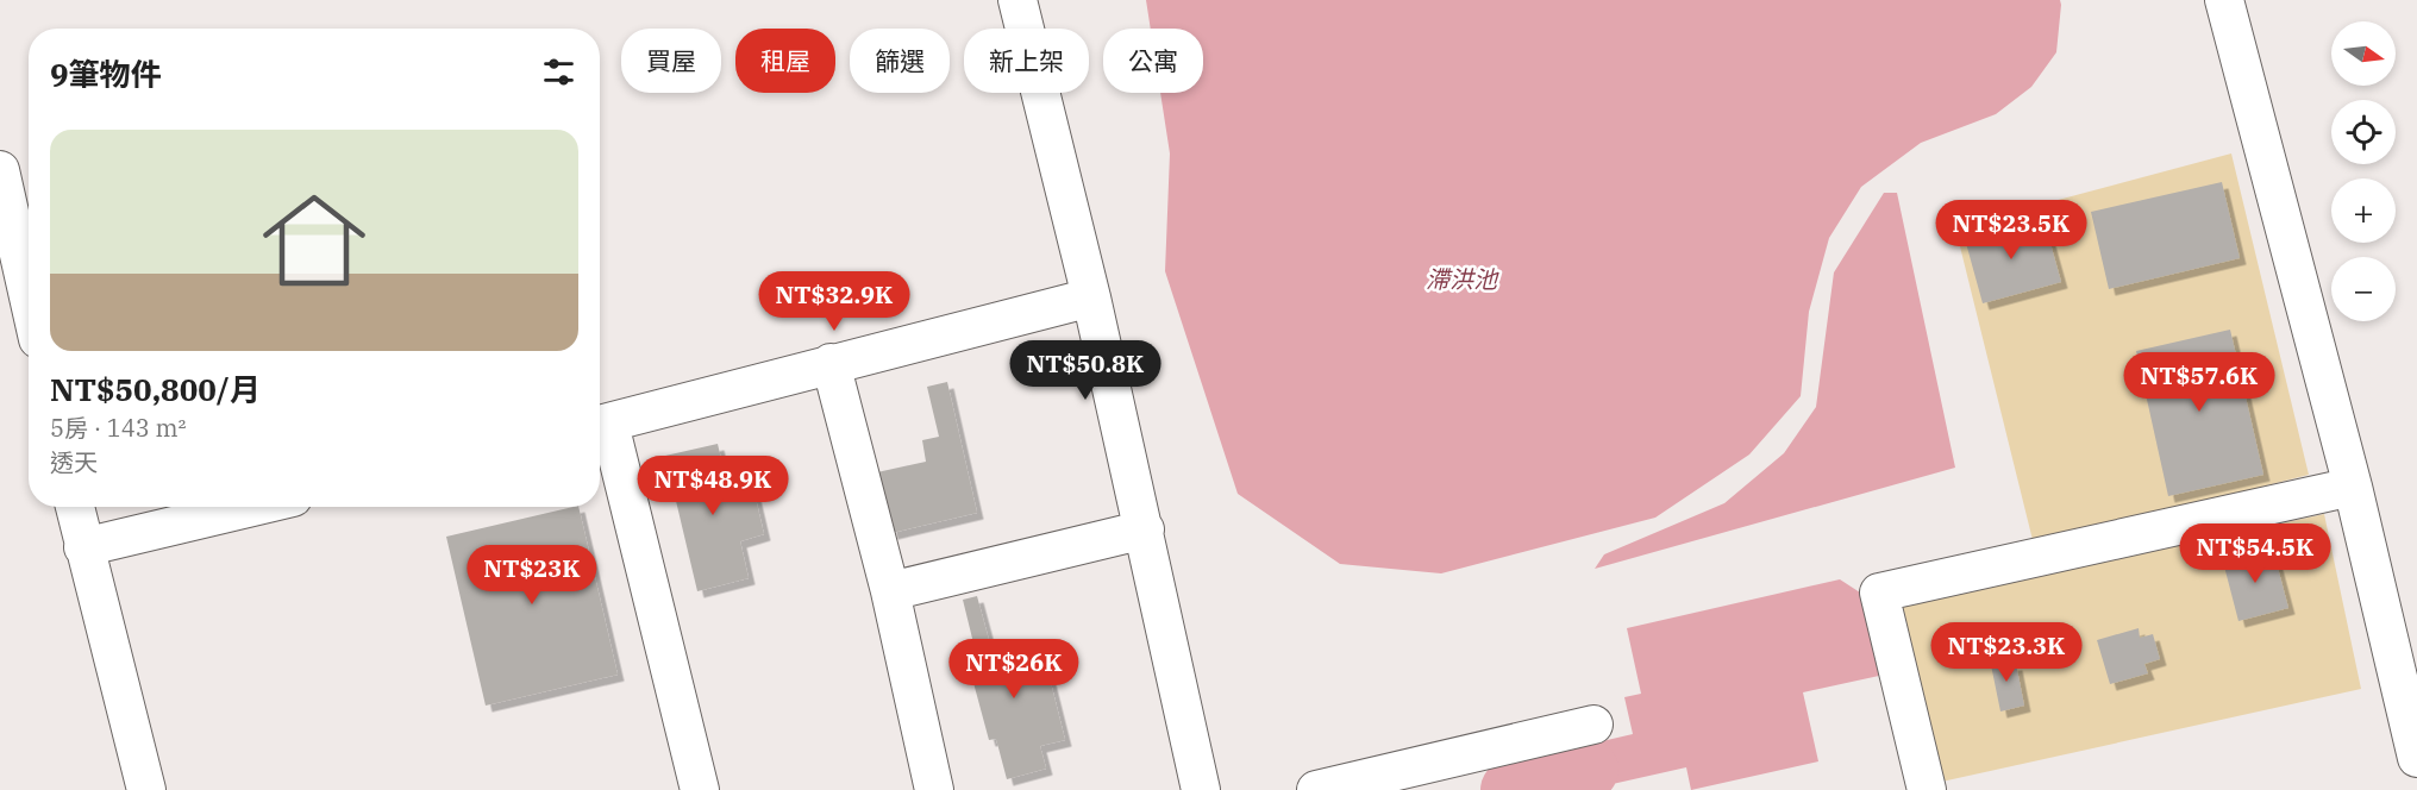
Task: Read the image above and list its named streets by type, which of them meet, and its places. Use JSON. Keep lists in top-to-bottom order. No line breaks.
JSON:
{"water":["滯洪池"],"north":"right","page":{"map_buttons":["+","−"],"chip":["買屋","租屋","篩選","新上架","公寓"],"heading":"9筆物件","list":[{"name":"NT$50,800/月","note":"5房 · 143 m² · 透天"}],"price":["NT$23.5K","NT$32.9K","NT$50.8K","NT$57.6K","NT$48.9K","NT$54.5K","NT$23K","NT$23.3K","NT$26K"]}}
